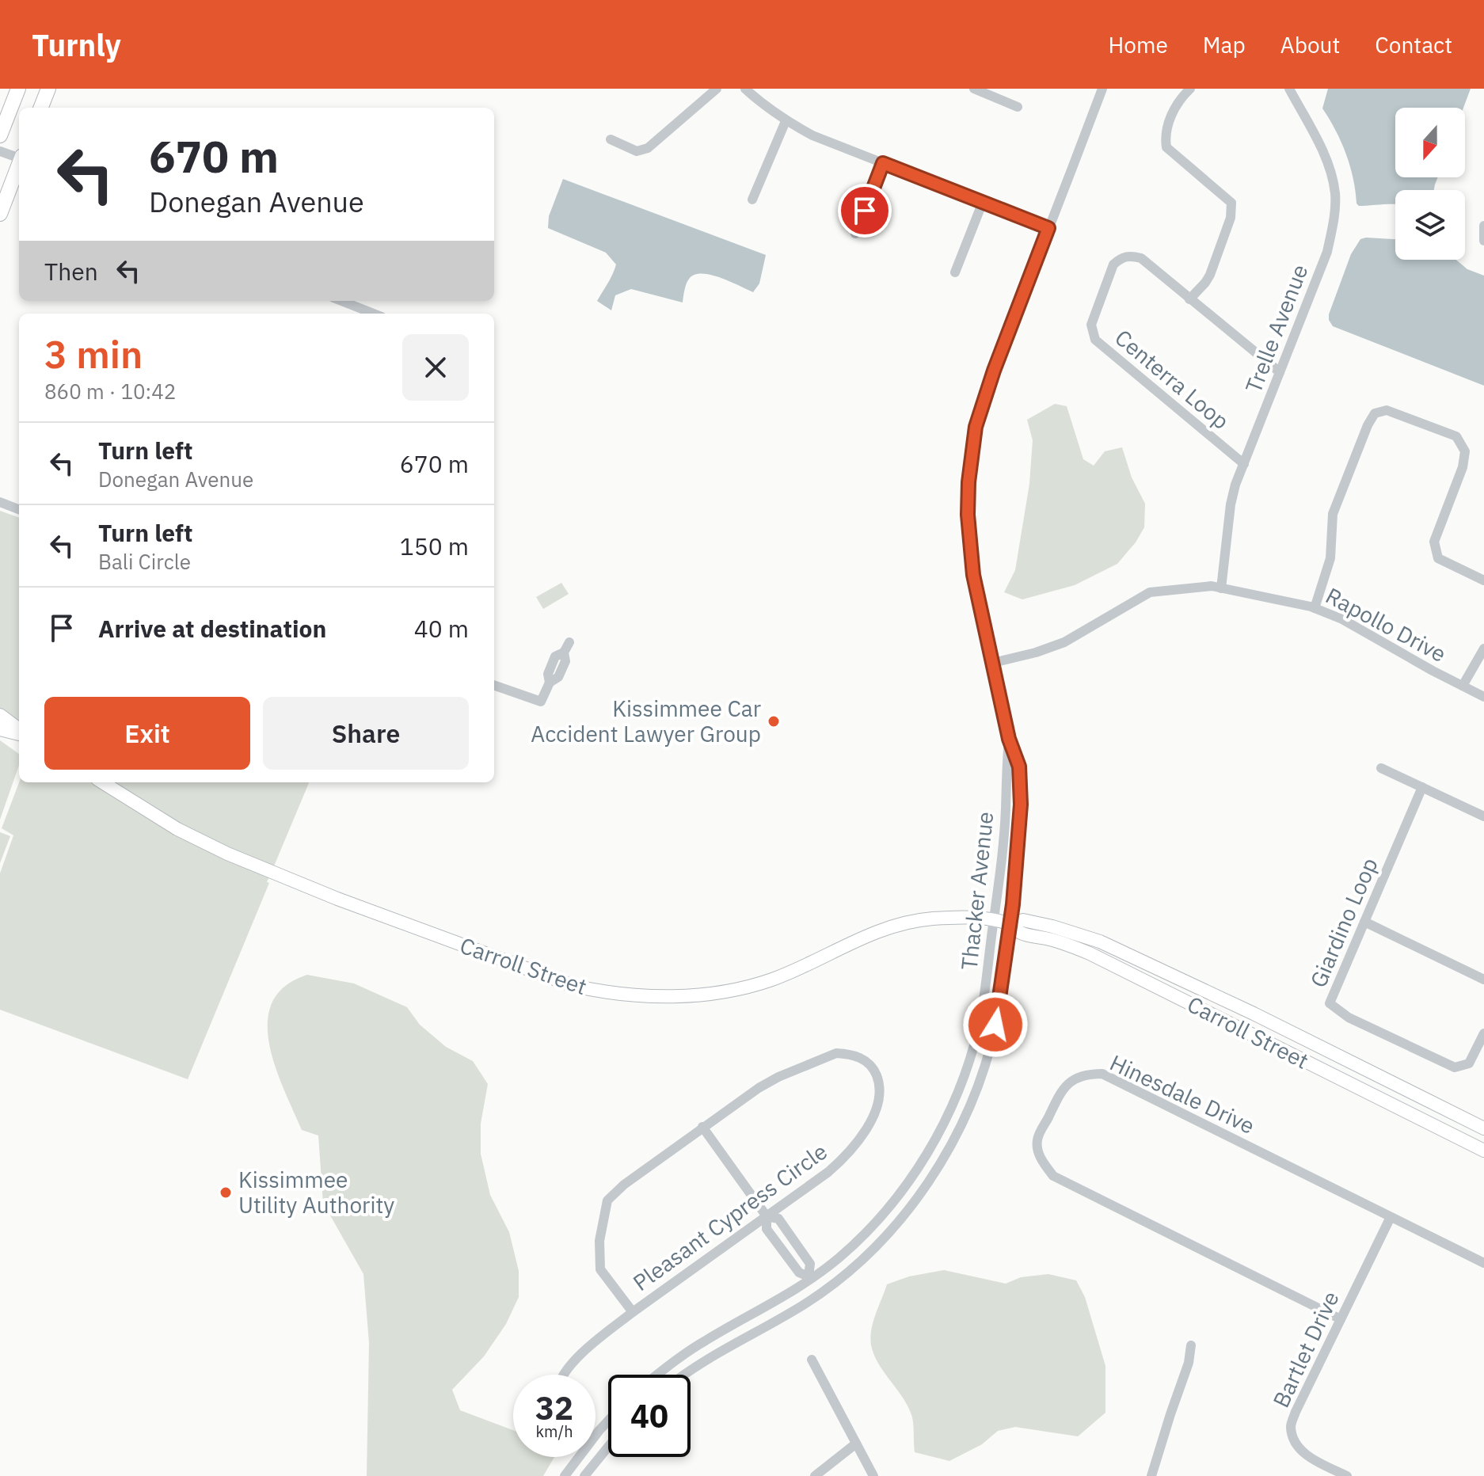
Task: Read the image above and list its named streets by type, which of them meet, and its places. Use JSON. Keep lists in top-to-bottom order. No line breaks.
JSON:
{"streets":{"main road":["Carroll Street"],"street":["Trelle Avenue","Centerra Loop","Rapollo Drive","Thacker Avenue","Giardino Loop","Hinesdale Drive","Pleasant Cypress Circle","Bartlet Drive"]},"crossings":[["Trelle Avenue","Centerra Loop"],["Trelle Avenue","Rapollo Drive"],["Rapollo Drive","Thacker Avenue"],["Thacker Avenue","Carroll Street"],["Hinesdale Drive","Bartlet Drive"]],"places":["Kissimmee Car Accident Lawyer Group","Kissimmee Utility Authority"],"north":"bottom","page":{"header":"Turnly","nav":["Home","Map","About","Contact"],"turn":["670 m","Donegan Avenue"],"then":"Then","heading":["3 min","860 m · 10:42"],"list":[{"name":"Turn left","note":"Donegan Avenue","value":"670 m"},{"name":"Turn left","note":"Bali Circle","value":"150 m"},{"name":"Arrive at destination","value":"40 m"}],"buttons":["Exit","Share"],"speed":"32 km/h","limit":"40"}}
